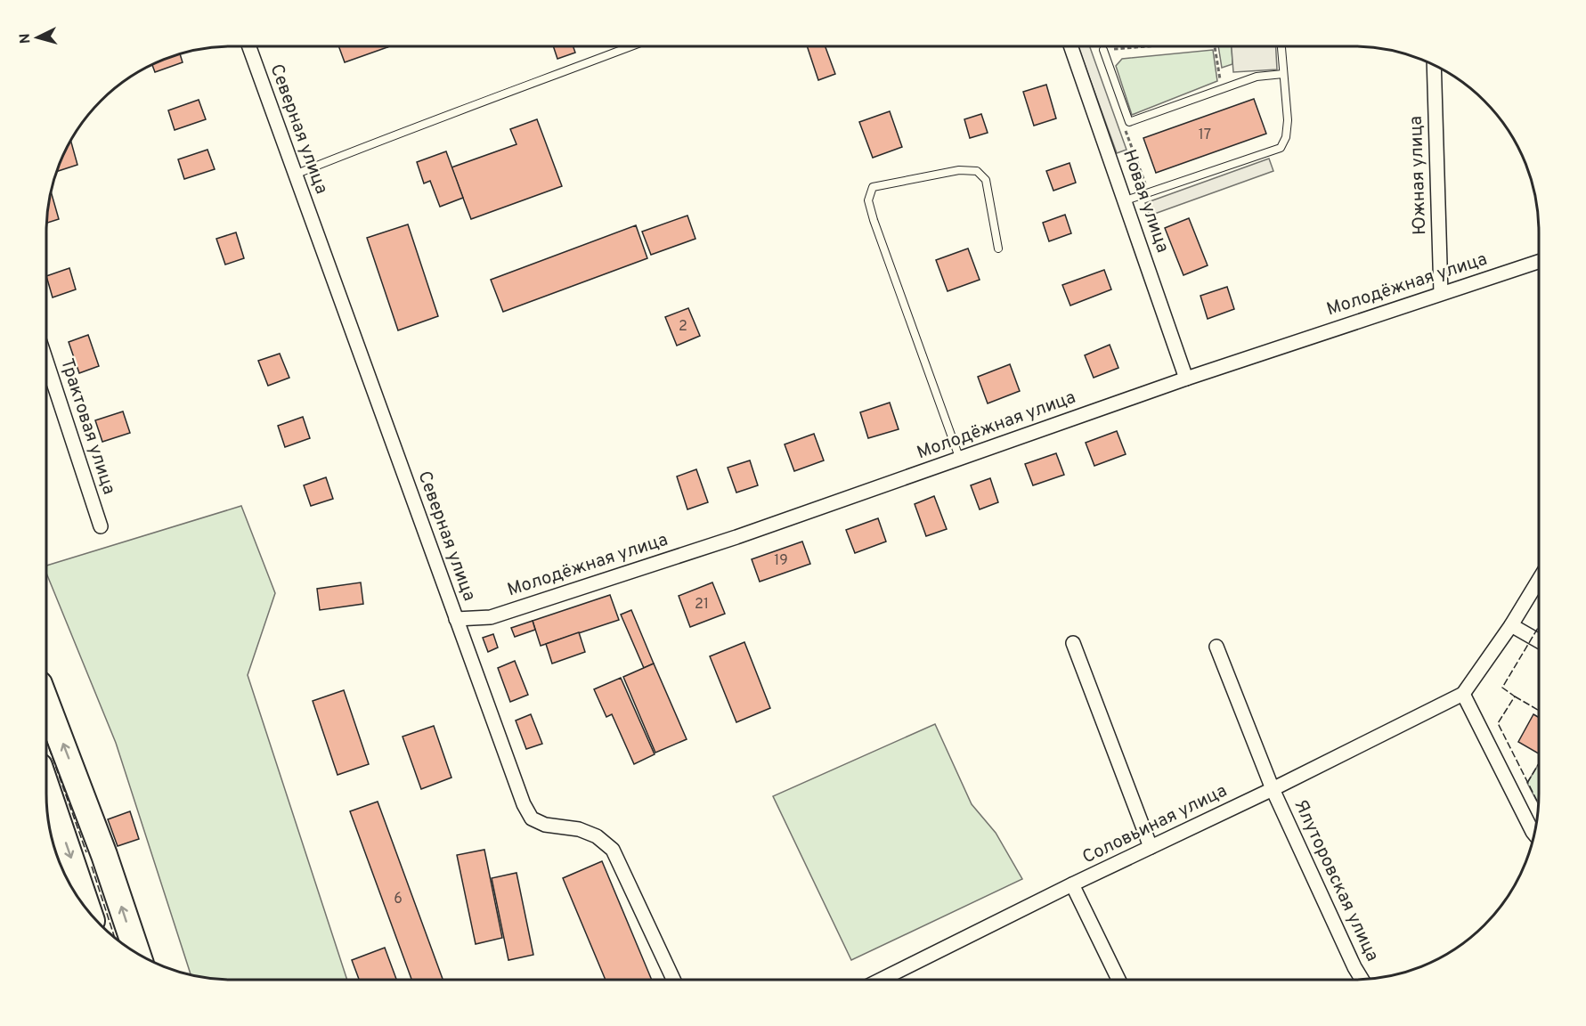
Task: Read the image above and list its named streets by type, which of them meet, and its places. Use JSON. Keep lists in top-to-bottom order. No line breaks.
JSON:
{"streets":{"street":["Северная улица","Южная улица","Новая улица","Молодёжная улица","Трактовая улица","Соловьиная улица","Ялуторовская улица"]},"crossings":[["Северная улица","Молодёжная улица"],["Южная улица","Молодёжная улица"],["Новая улица","Молодёжная улица"],["Соловьиная улица","Ялуторовская улица"]],"house_numbers":["17","2","19","21","6"],"north":"left"}
